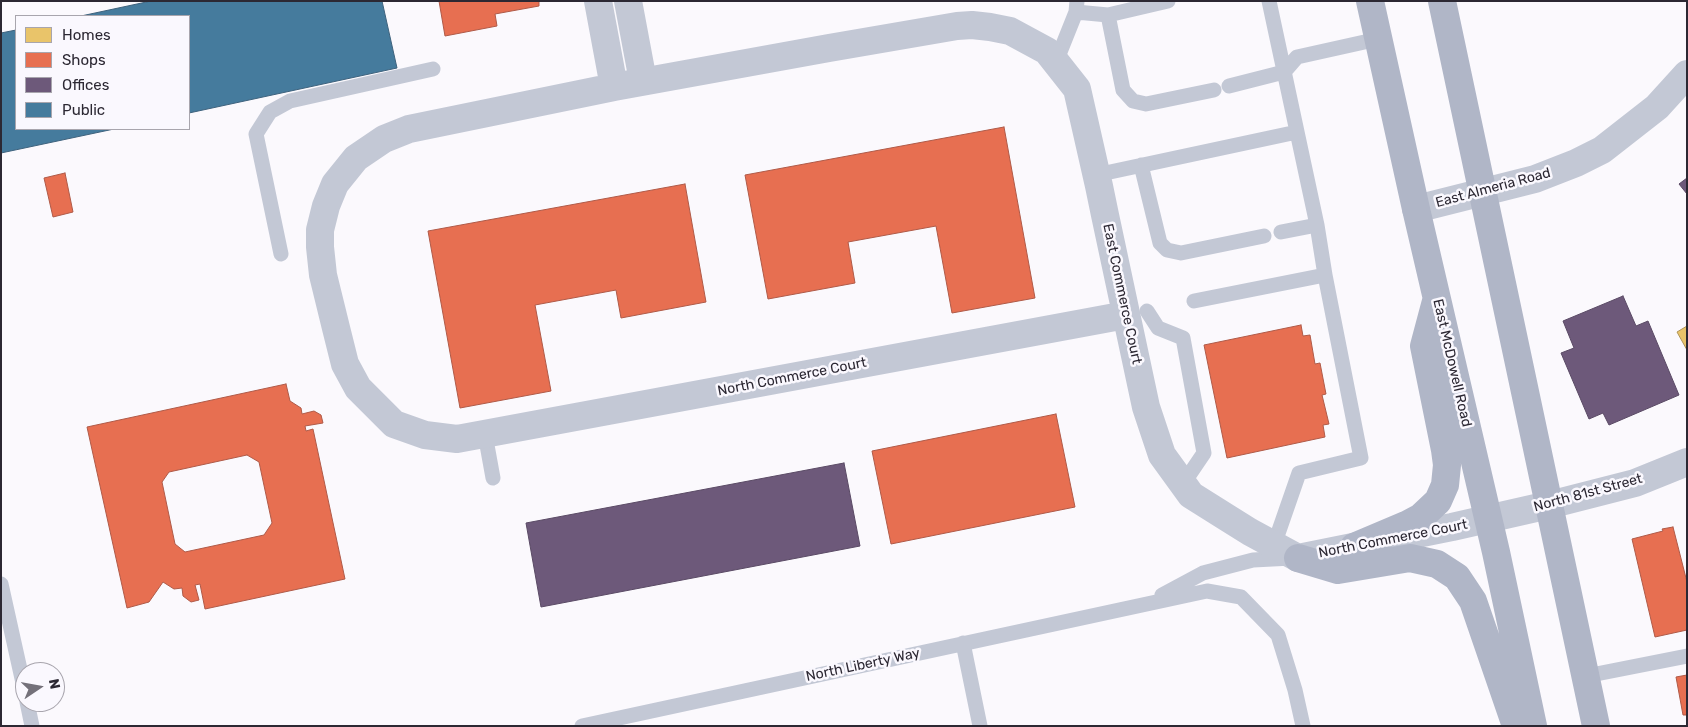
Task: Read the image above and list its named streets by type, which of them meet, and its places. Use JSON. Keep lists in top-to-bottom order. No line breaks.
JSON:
{"streets":{"main road":["East McDowell Road"],"street":["East Almeria Road","East Commerce Court","North Commerce Court","North 81st Street"],"lane":["North Liberty Way"]},"crossings":[["East Almeria Road","East McDowell Road"],["East Commerce Court","North Commerce Court"],["East Commerce Court","North Liberty Way"],["East McDowell Road","North Commerce Court"],["East McDowell Road","North 81st Street"],["North Commerce Court","North 81st Street"],["North Commerce Court","North Liberty Way"]],"legend":["Homes","Shops","Offices","Public"],"north":"right"}
